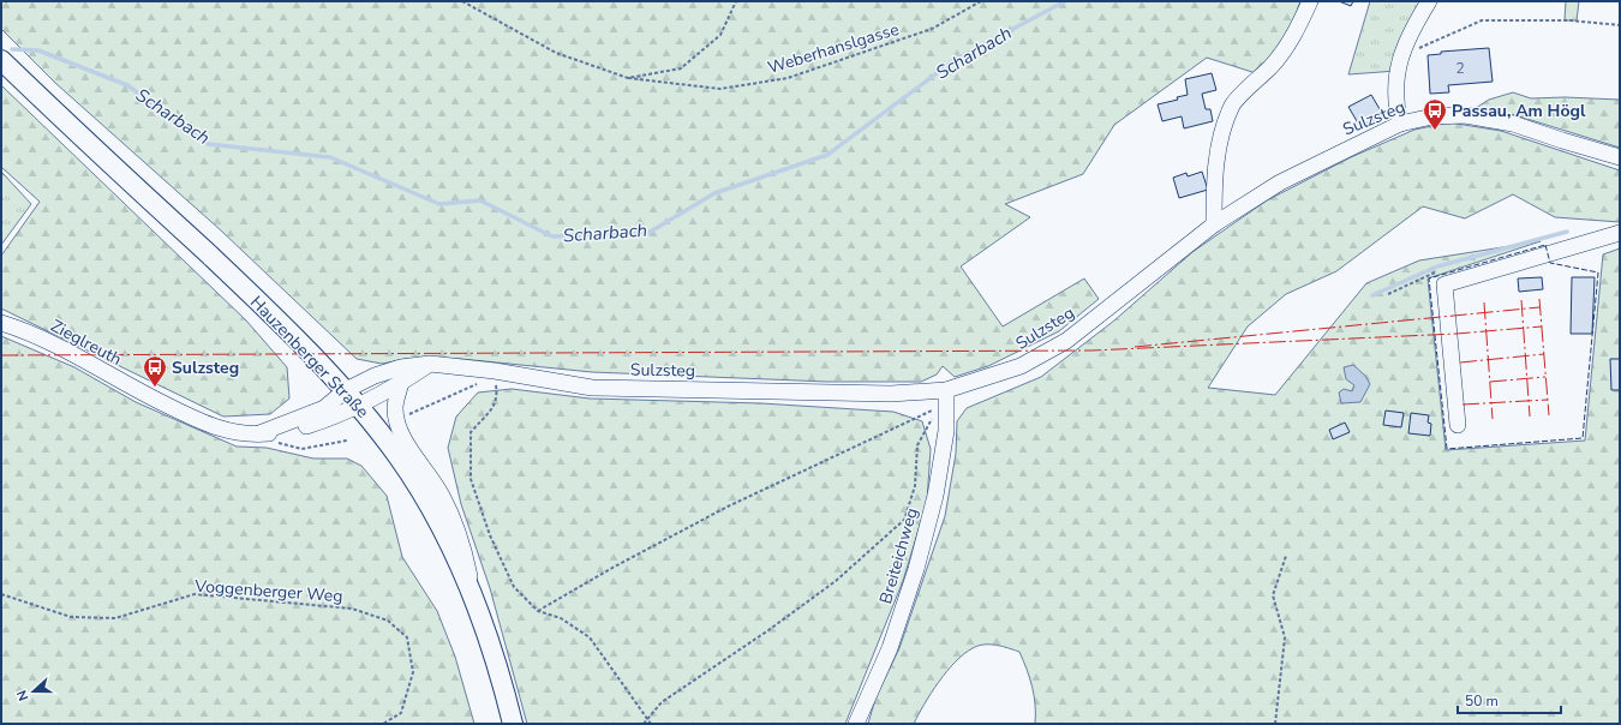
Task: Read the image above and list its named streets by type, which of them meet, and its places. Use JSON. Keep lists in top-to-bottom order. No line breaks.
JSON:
{"streets":{"main road":["Hauzenberger Straße"],"street":["Sulzsteg","Zieglreuth","Breiteichweg"],"path":["Weberhanslgasse","Voggenberger Weg"]},"crossings":[["Sulzsteg","Zieglreuth"],["Sulzsteg","Hauzenberger Straße"],["Sulzsteg","Breiteichweg"],["Zieglreuth","Hauzenberger Straße"]],"water":["Scharbach"],"places":{"bus stop":["Passau, Am Högl","Sulzsteg"]},"house_numbers":["2"],"scale_bar":"50 m","north":"left"}
